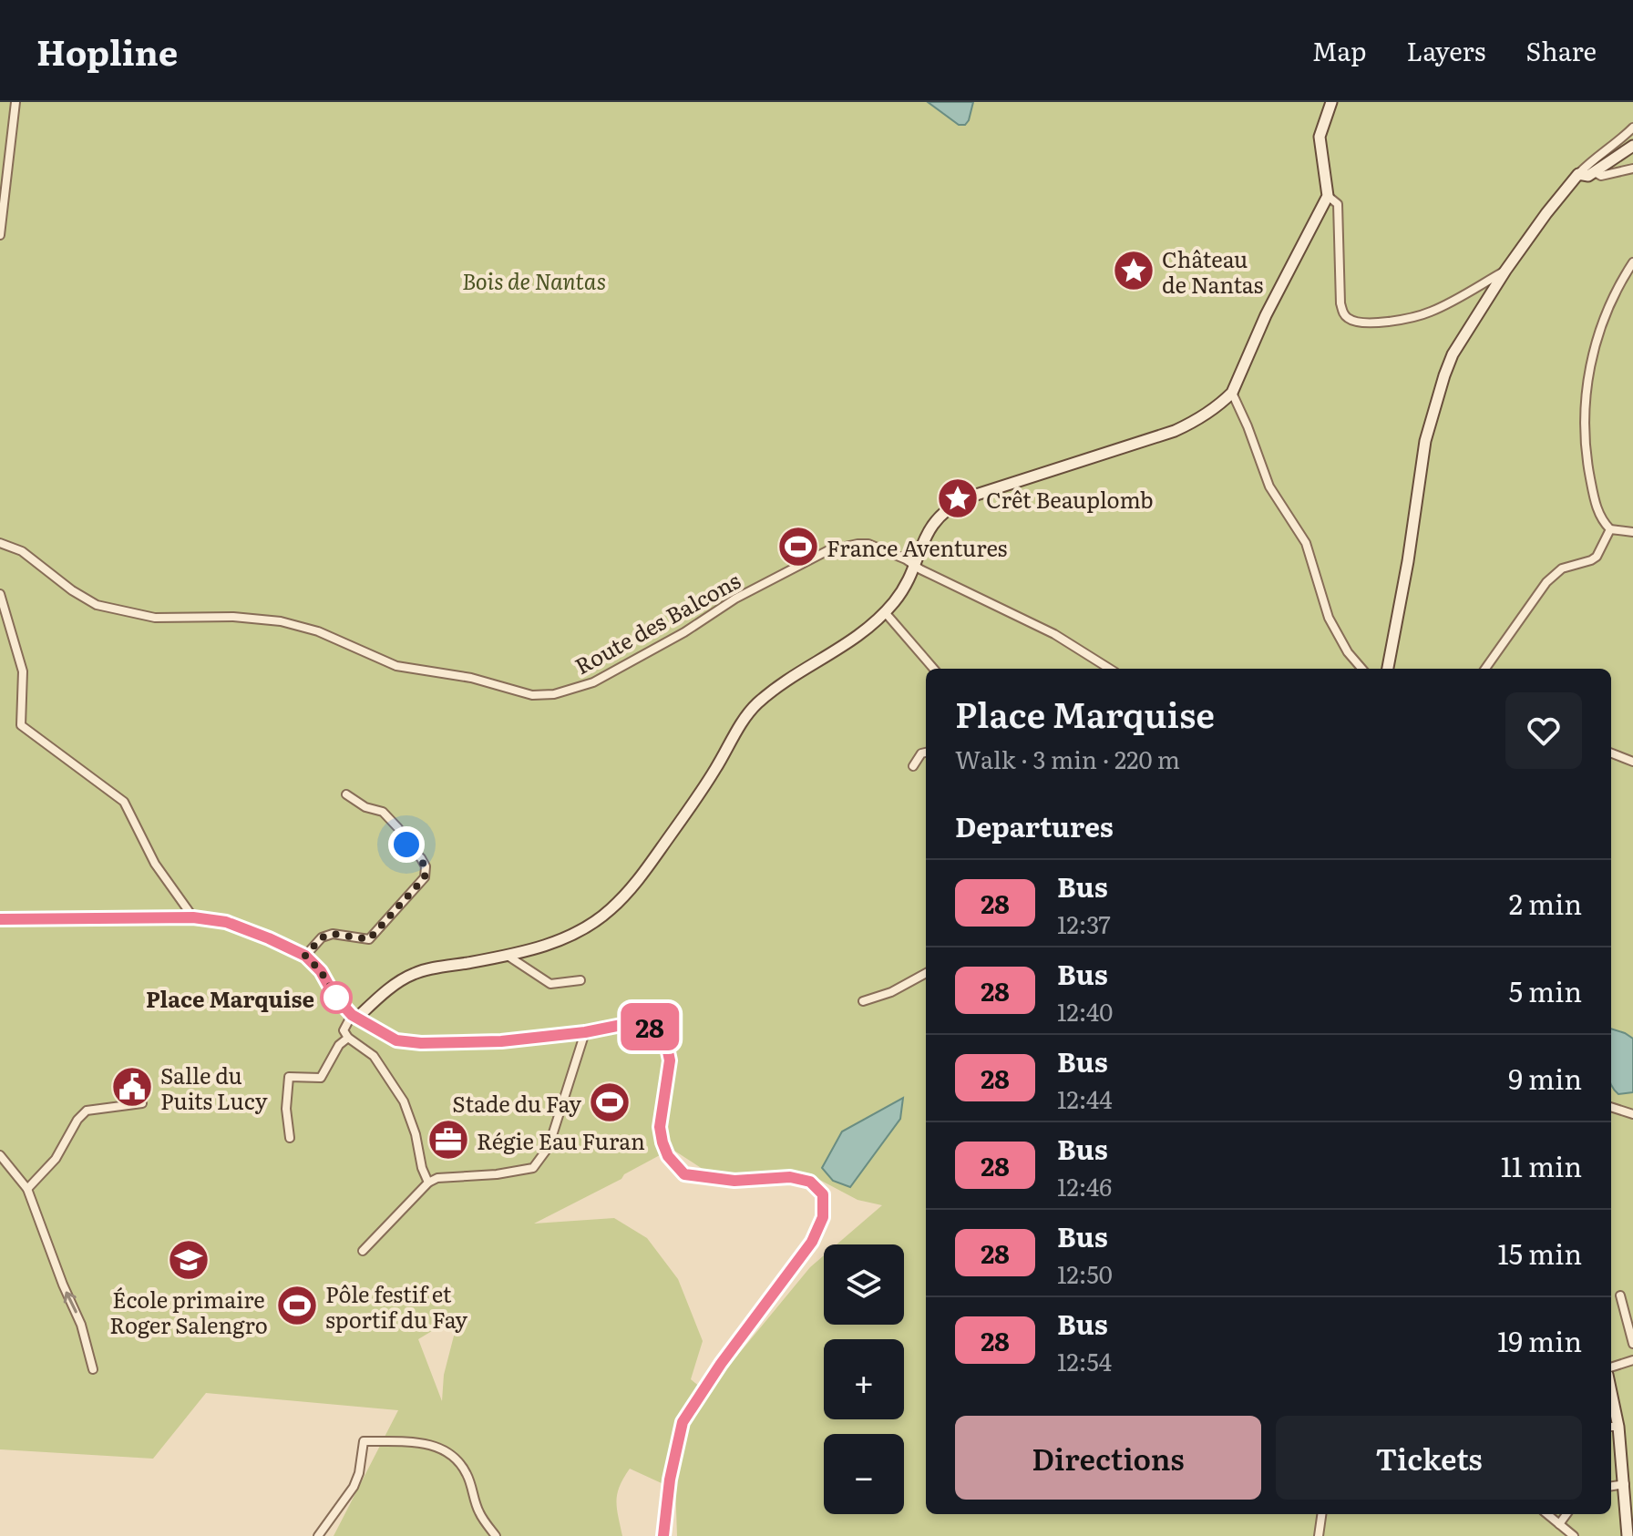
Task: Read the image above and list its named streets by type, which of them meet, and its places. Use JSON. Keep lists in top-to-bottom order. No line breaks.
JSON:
{"streets":{"street":["Route des Balcons"]},"parks":["Bois de Nantas"],"places":{"place":["Château de Nantas","Crêt Beauplomb"],"sports":["France Aventures","Stade du Fay","Pôle festif et sportif du Fay"],"other":["Place Marquise"],"public building":["Salle du Puits Lucy"],"office":["Régie Eau Furan"],"school or university":["École primaire Roger Salengro"]},"lines":["bus line 28"],"page":{"header":"Hopline","nav":["Map","Layers","Share"],"on_map":"28","heading":[["Place Marquise","Walk · 3 min · 220 m"],"Departures"],"list":[{"mark":"28","name":"Bus","note":"12:37","value":"2 min"},{"mark":"28","name":"Bus","note":"12:40","value":"5 min"},{"mark":"28","name":"Bus","note":"12:44","value":"9 min"},{"mark":"28","name":"Bus","note":"12:46","value":"11 min"},{"mark":"28","name":"Bus","note":"12:50","value":"15 min"},{"mark":"28","name":"Bus","note":"12:54","value":"19 min"}],"map_buttons":["+","−"],"buttons":["Directions","Tickets"]}}
